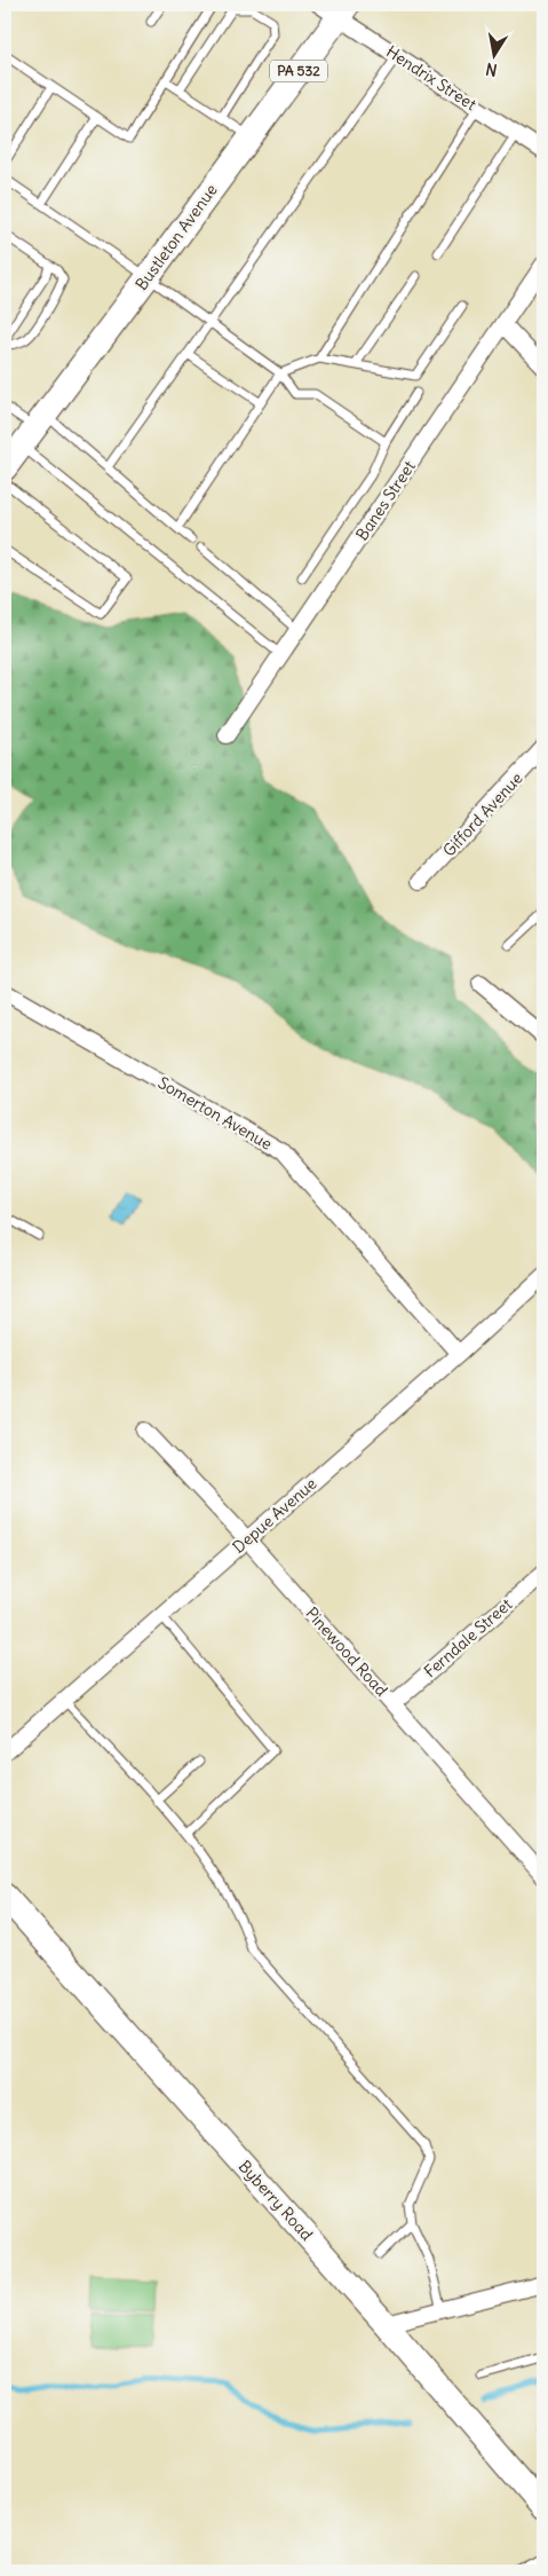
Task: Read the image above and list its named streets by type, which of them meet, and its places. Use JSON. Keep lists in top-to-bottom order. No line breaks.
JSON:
{"streets":{"main road":["PA 532","Bustleton Avenue","Byberry Road"],"street":["Hendrix Street","Banes Street","Gifford Avenue","Somerton Avenue","Depue Avenue","Ferndale Street","Pinewood Road"]},"crossings":[["Hendrix Street","Bustleton Avenue"],["Somerton Avenue","Depue Avenue"],["Depue Avenue","Pinewood Road"],["Ferndale Street","Pinewood Road"]],"north":"bottom"}
